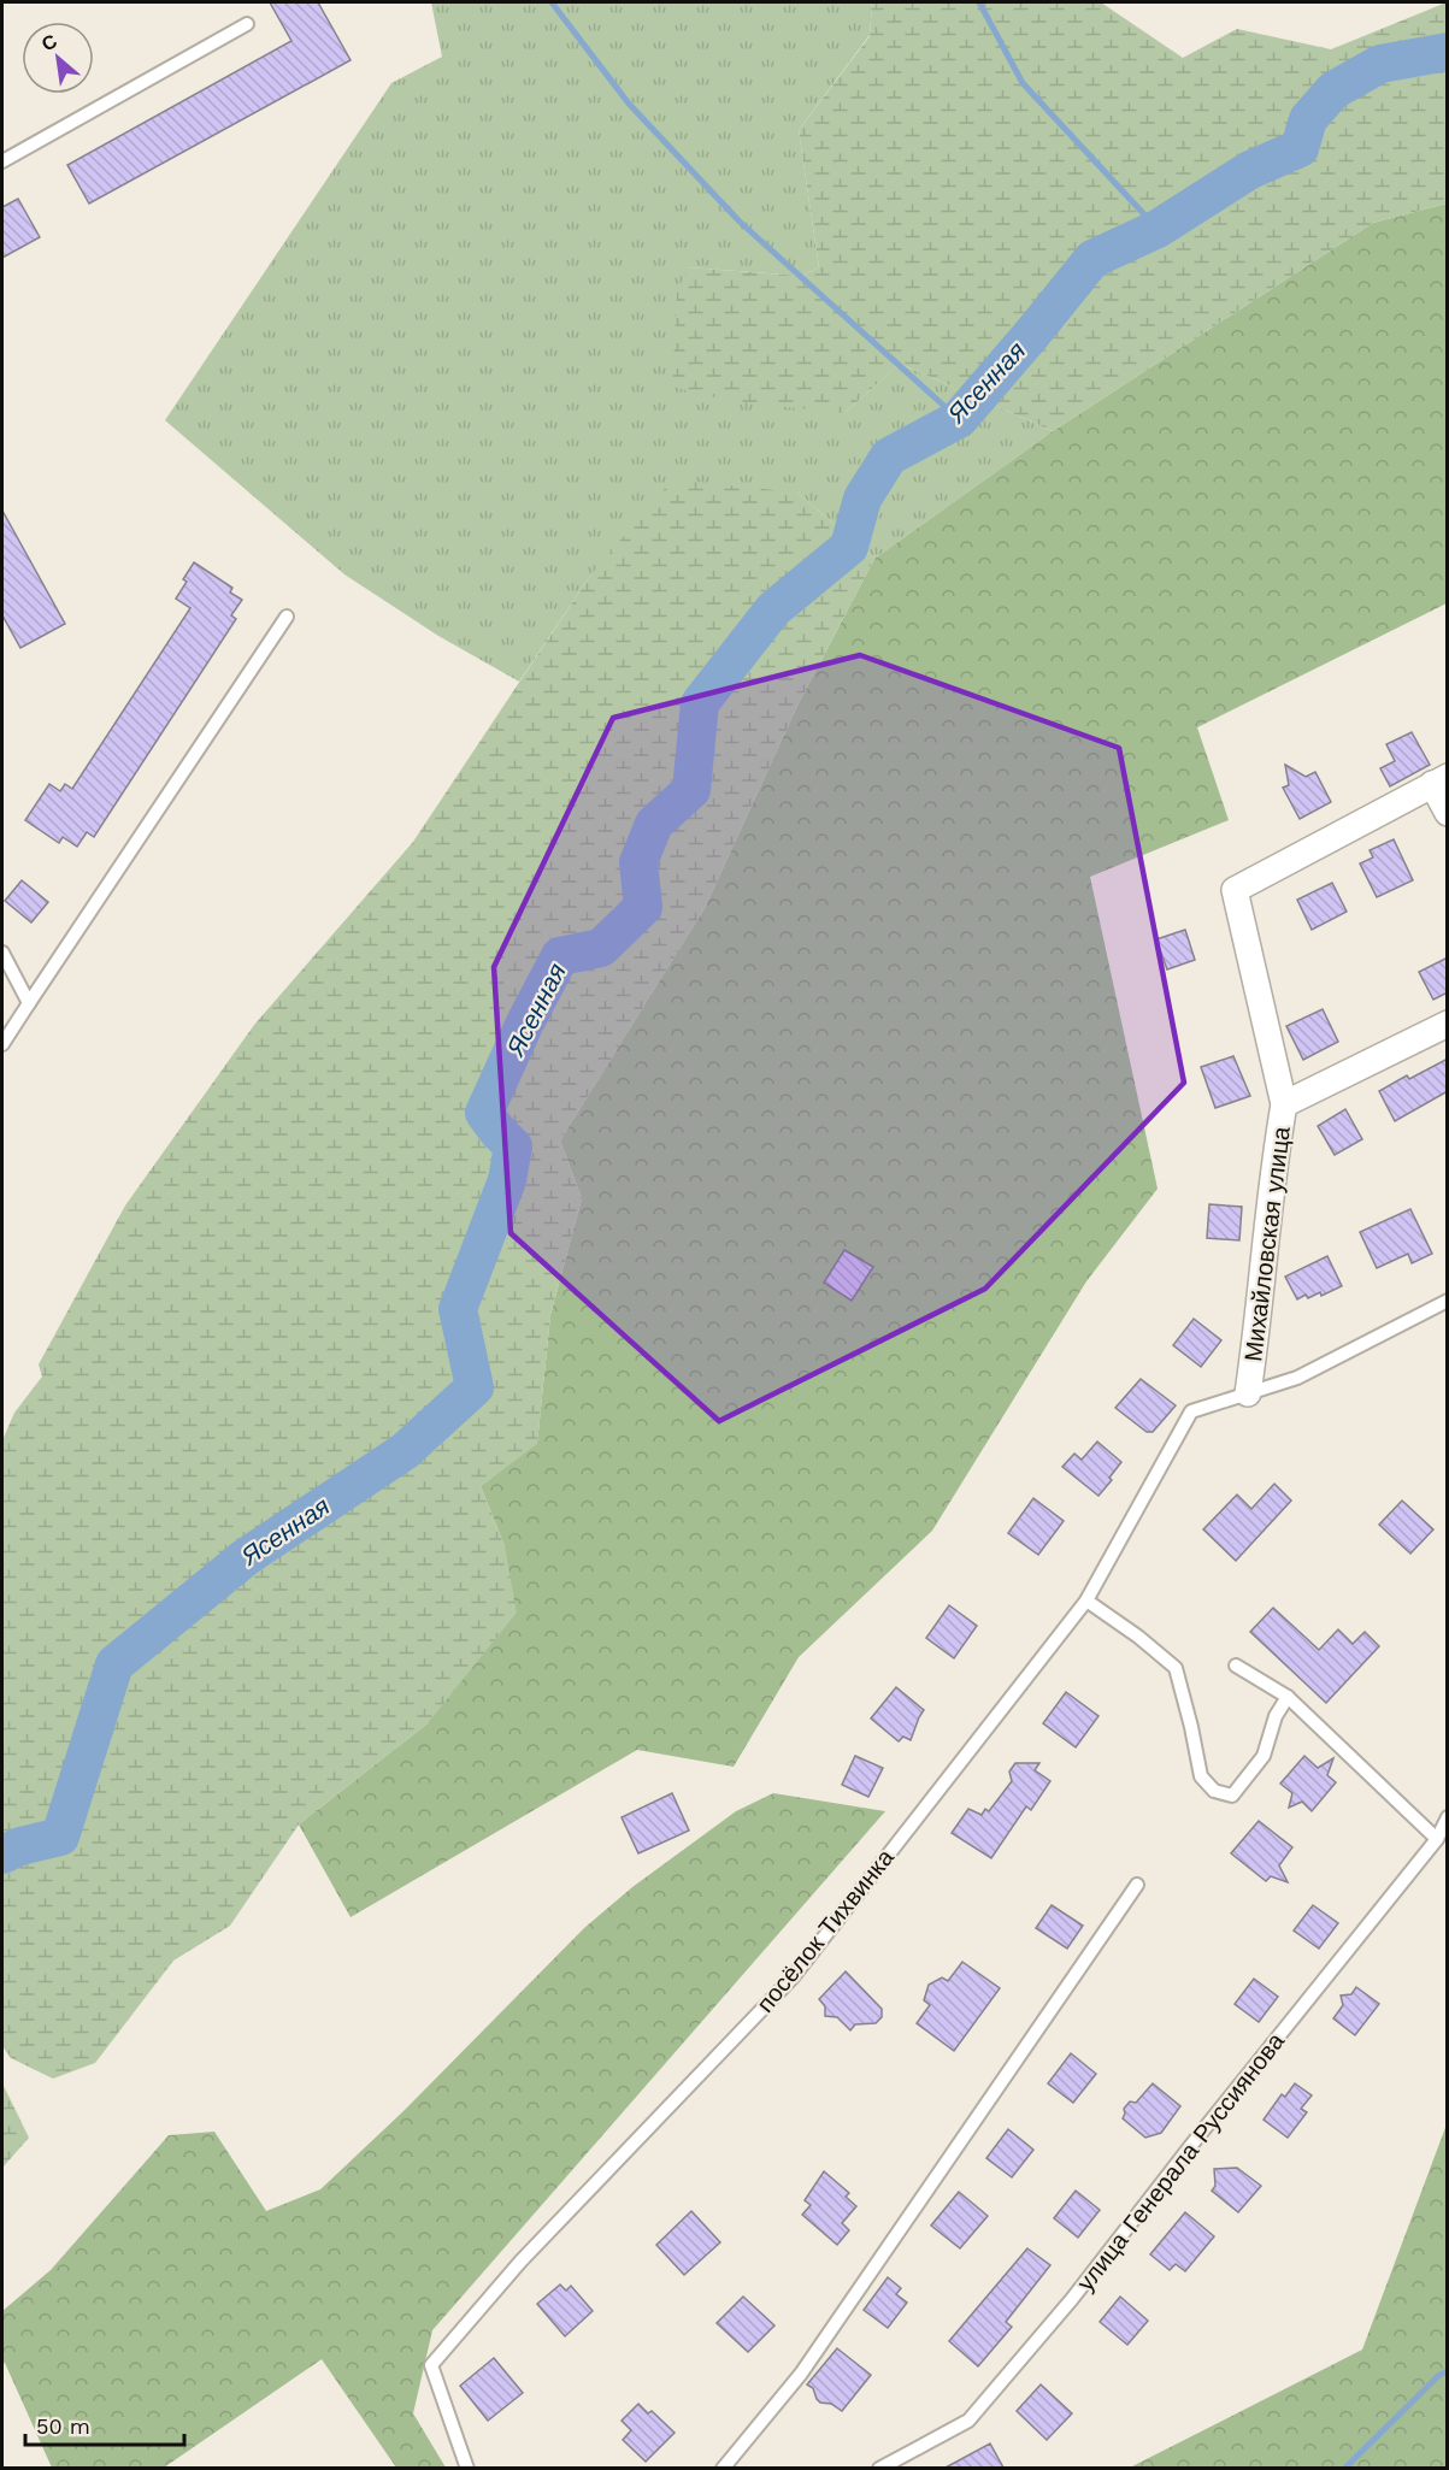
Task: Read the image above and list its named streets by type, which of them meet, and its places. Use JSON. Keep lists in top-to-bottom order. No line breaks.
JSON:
{"streets":{"street":["Михайловская улица"],"lane":["посёлок Тихвинка","улица Генерала Руссиянова"]},"crossings":[["Михайловская улица","посёлок Тихвинка"]],"water":["Ясенная"],"scale_bar":"50 m","north":"top left"}
